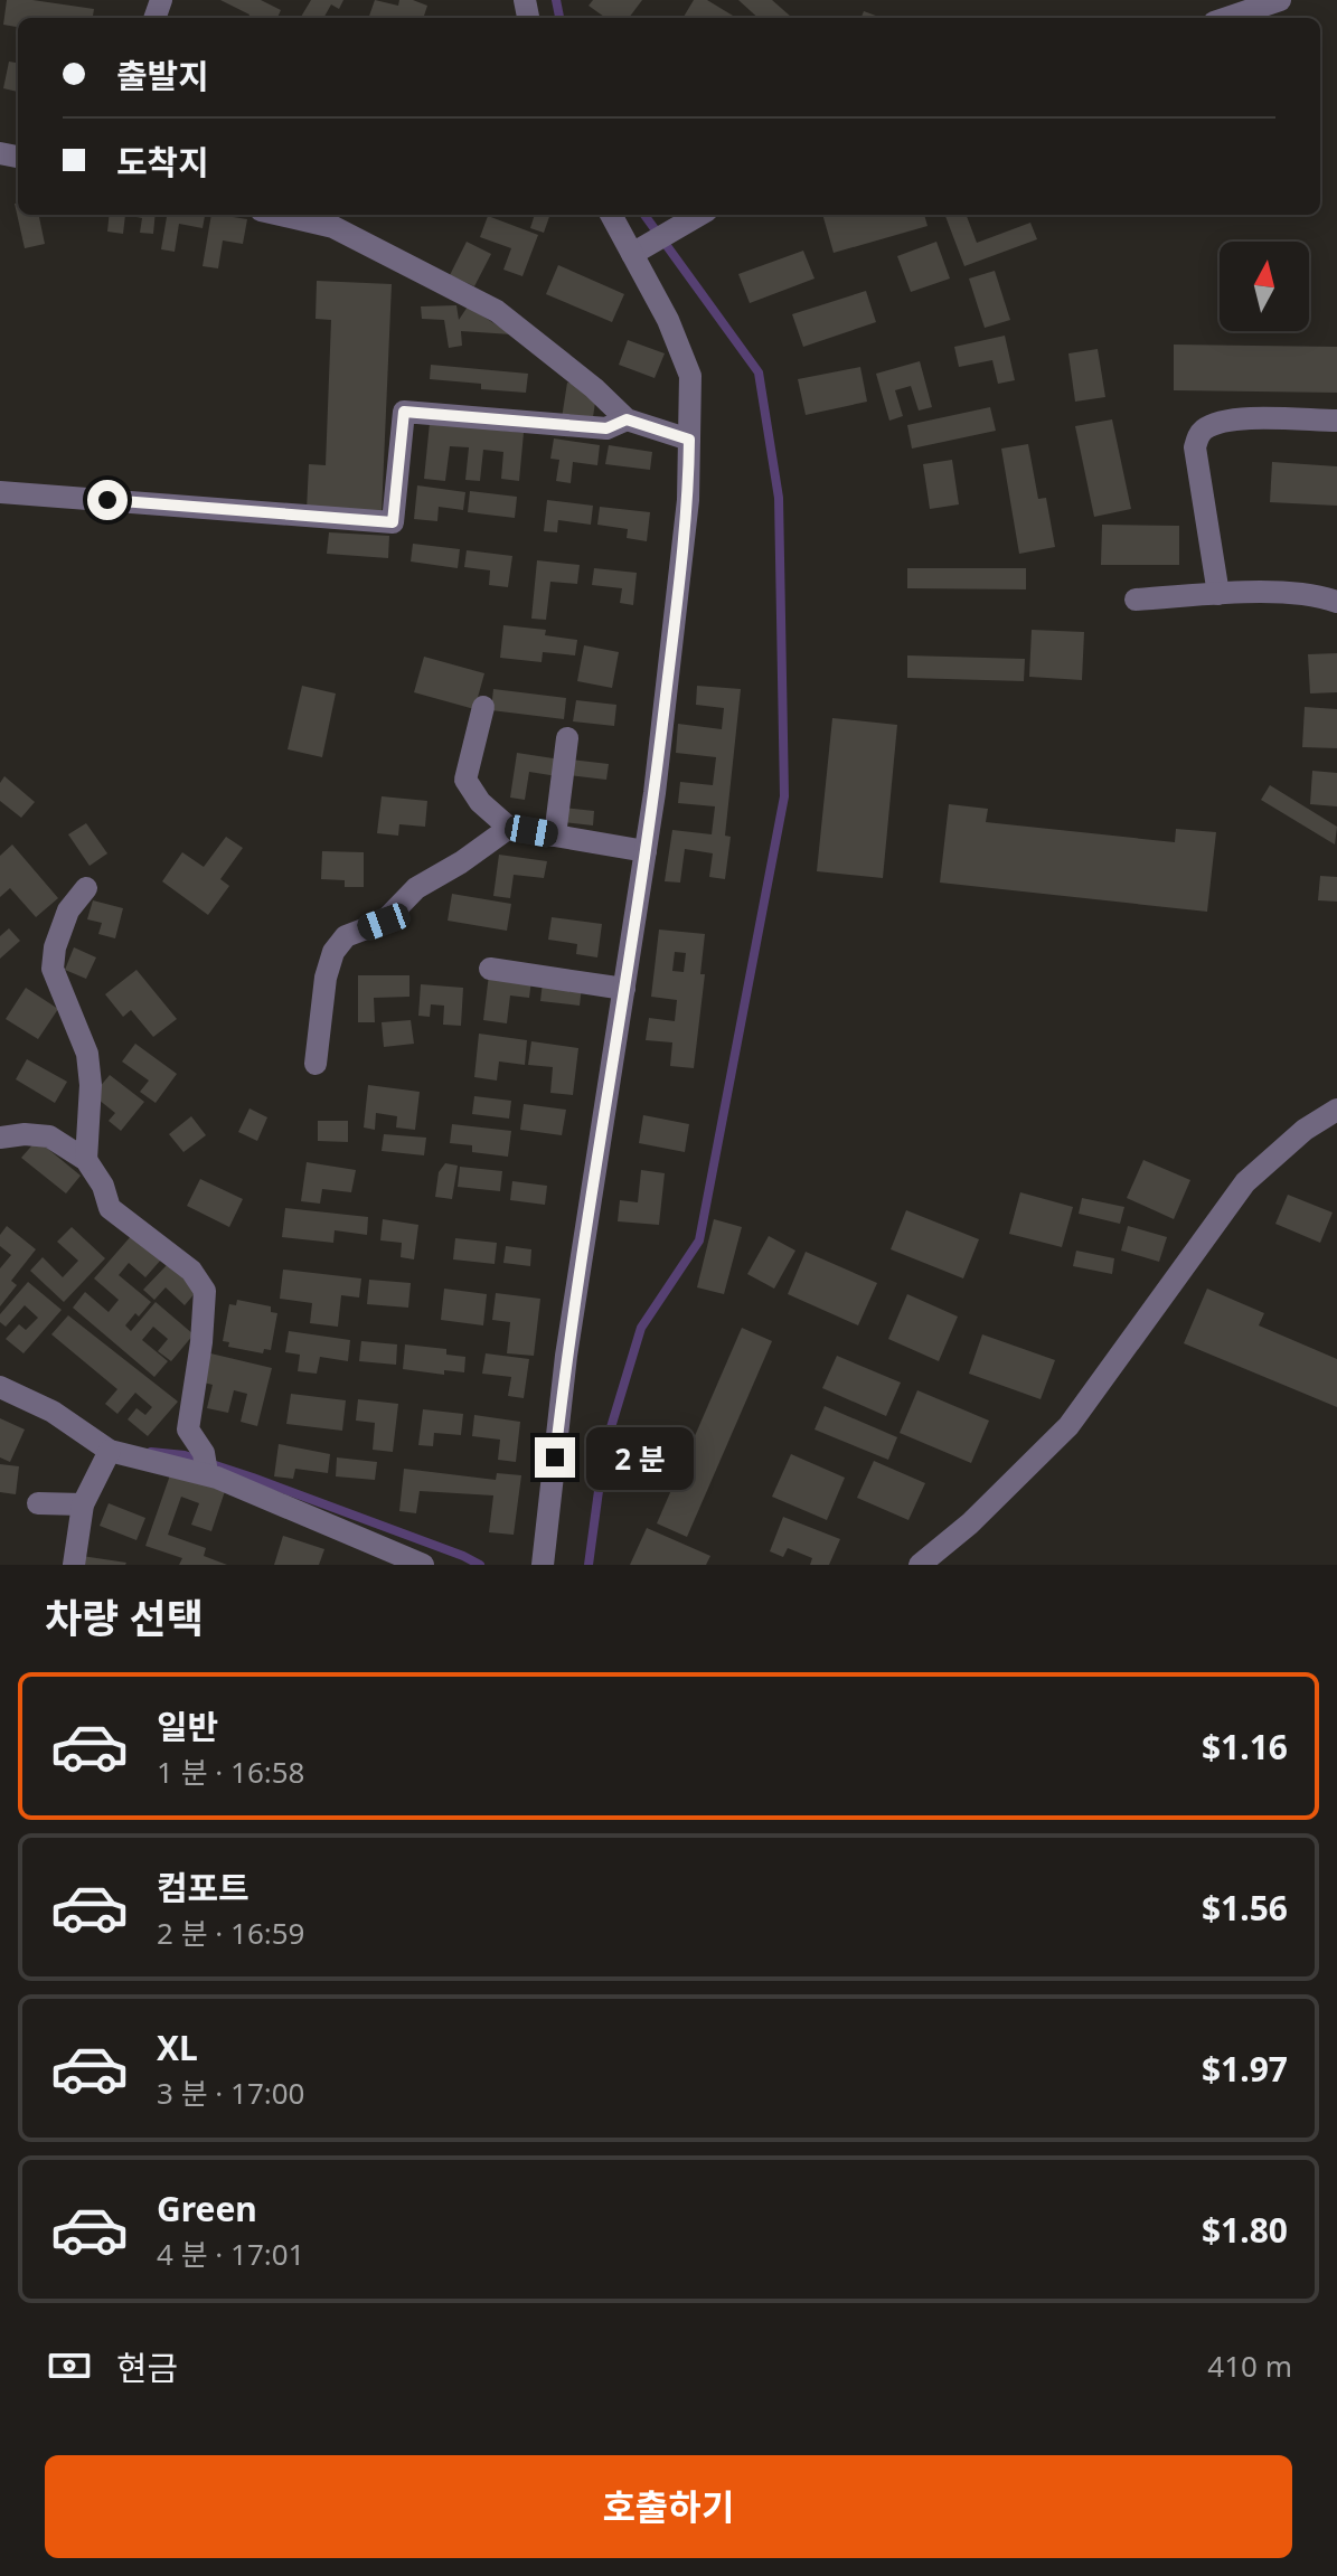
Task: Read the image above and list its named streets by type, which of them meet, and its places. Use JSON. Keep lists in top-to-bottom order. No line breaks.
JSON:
{"north":"top","page":{"banner":["출발지","도착지"],"bubble":"2 분","heading":"차량 선택","list":[{"name":"일반","note":"1 분 · 16:58","value":"$1.16"},{"name":"컴포트","note":"2 분 · 16:59","value":"$1.56"},{"name":"XL","note":"3 분 · 17:00","value":"$1.97"},{"name":"Green","note":"4 분 · 17:01","value":"$1.80"}],"pay":["현금","410 m"],"buttons":"호출하기"}}
